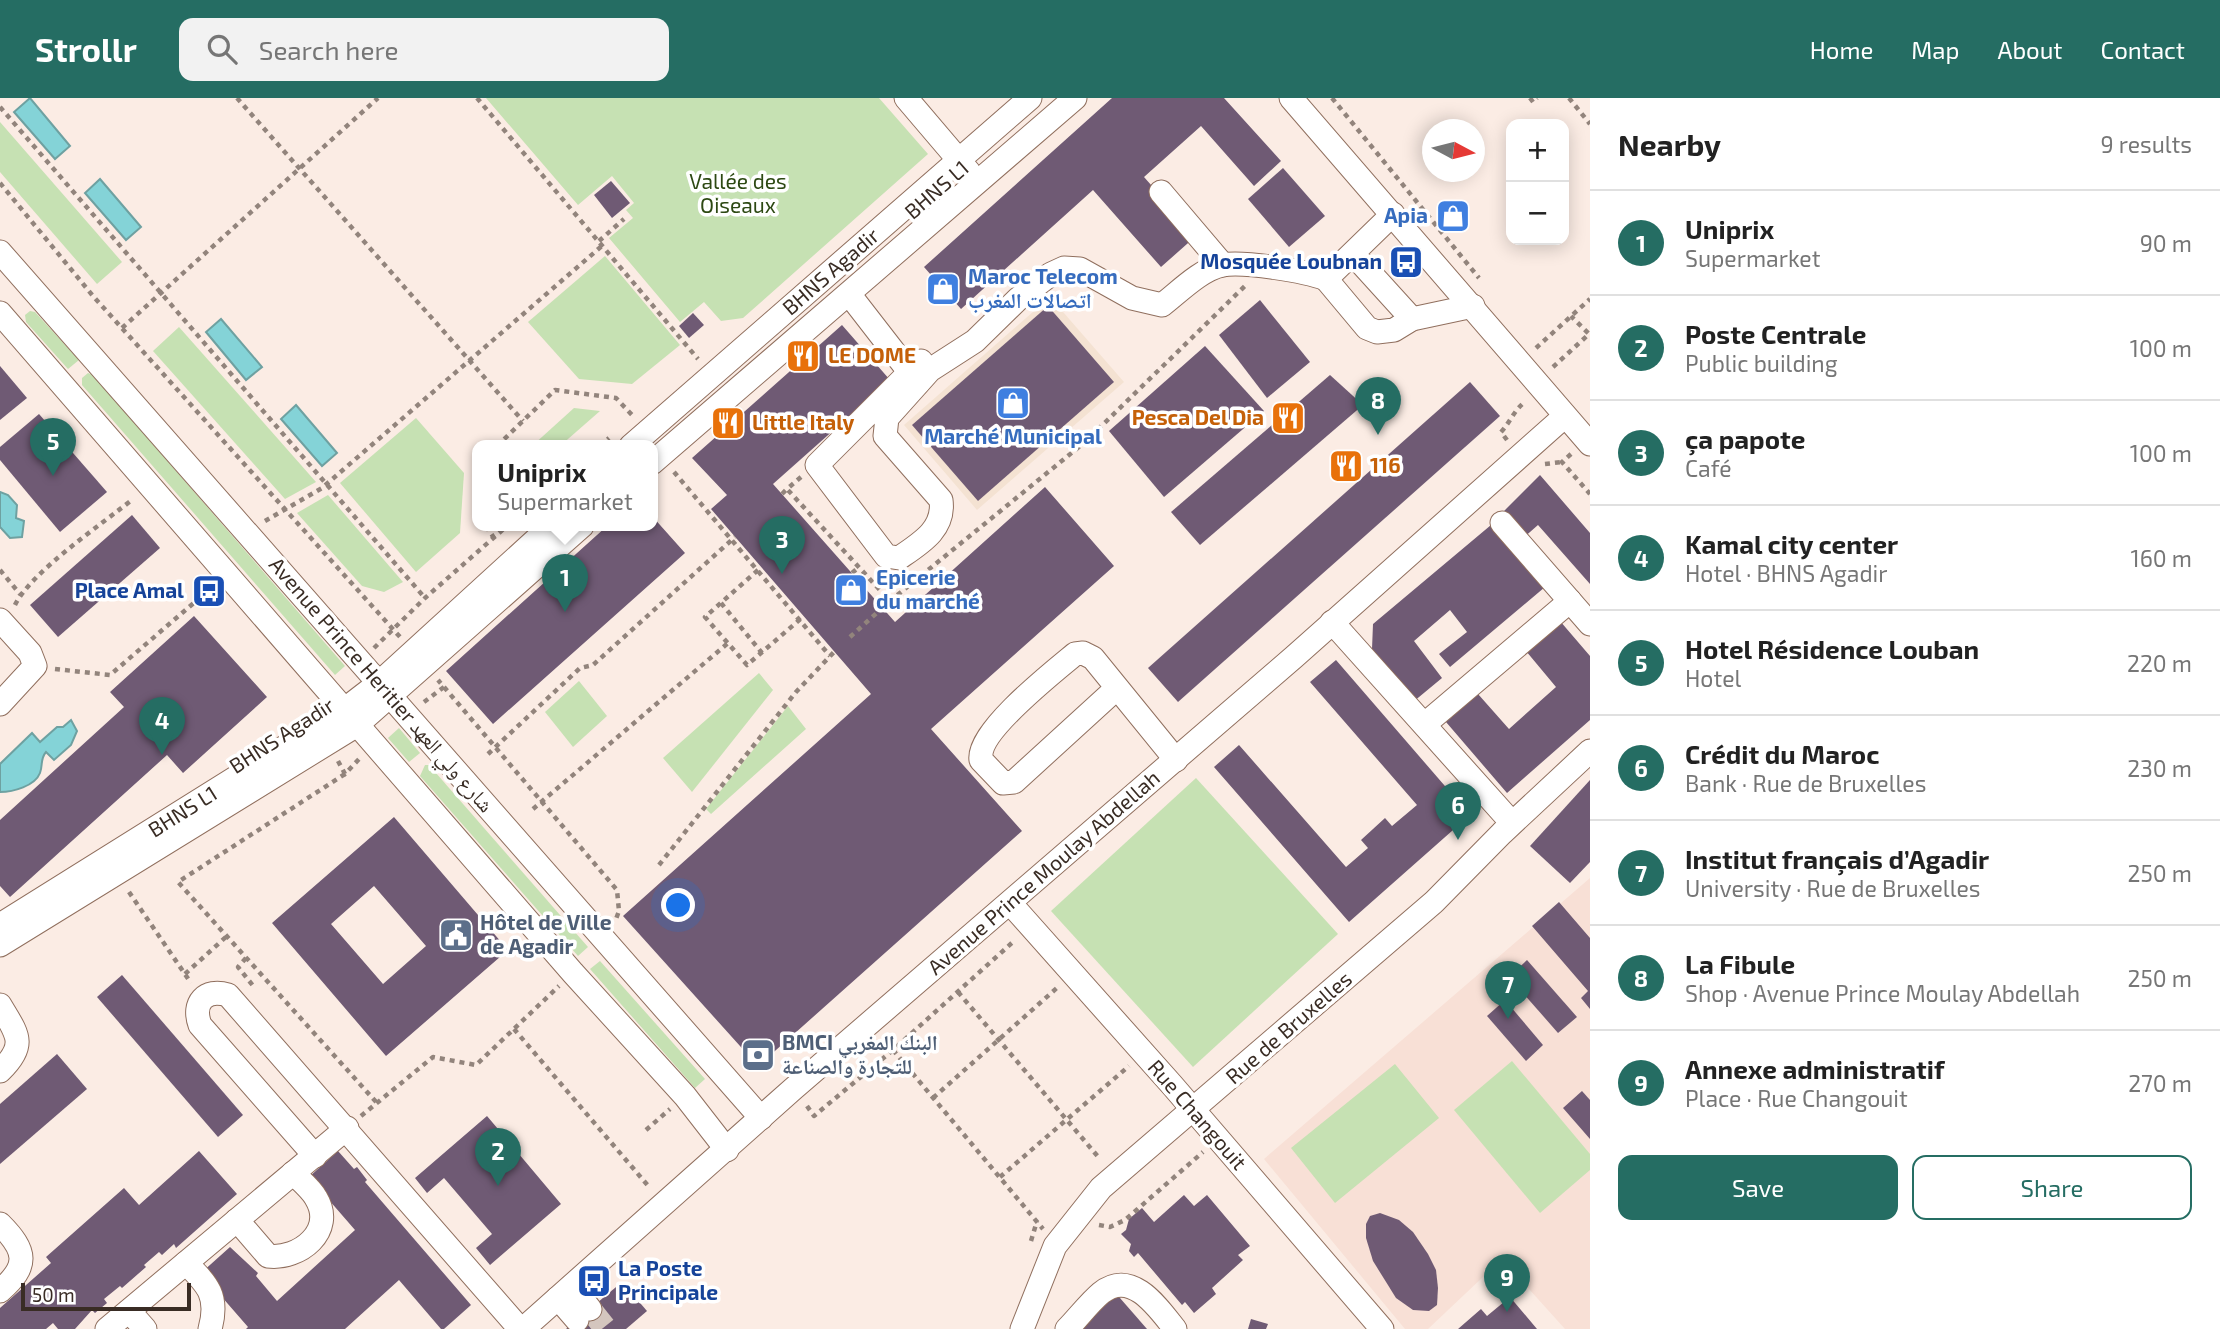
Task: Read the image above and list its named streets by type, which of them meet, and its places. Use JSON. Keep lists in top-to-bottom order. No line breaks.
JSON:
{"streets":{"street":["BHNS L1","BHNS Agadir","Avenue Prince Heritier شارع ولي العهد","Avenue Prince Moulay Abdellah","Rue de Bruxelles","Rue Changouit"]},"crossings":[["BHNS L1","BHNS Agadir"],["BHNS L1","Avenue Prince Heritier شارع ولي العهد"],["BHNS Agadir","Avenue Prince Heritier شارع ولي العهد"],["Avenue Prince Heritier شارع ولي العهد","Avenue Prince Moulay Abdellah"],["Avenue Prince Moulay Abdellah","Rue Changouit"],["Rue de Bruxelles","Rue Changouit"]],"parks":["Vallée des Oiseaux"],"places":{"shop":["Apia","Maroc Telecom اتصالات المغرب","Marché Municipal","Epicerie du marché"],"bus stop":["Mosquée Loubnan","Place Amal","La Poste Principale"],"restaurant":["LE DOME","Pesca Del Dia","Little Italy","116"],"public building":["Hôtel de Ville de Agadir"],"bank":["BMCI البنك المغربي للتجارة والصناعة"]},"scale_bar":"50 m","north":"right","page":{"header":"Strollr","search":"Search here","nav":["Home","Map","About","Contact"],"heading":["Nearby","9 results"],"map_buttons":["+","−"],"list":[{"mark":"1","name":"Uniprix","note":"Supermarket","value":"90 m"},{"mark":"2","name":"Poste Centrale","note":"Public building","value":"100 m"},{"mark":"3","name":"ça papote","note":"Café","value":"100 m"},{"mark":"4","name":"Kamal city center","note":"Hotel · BHNS Agadir","value":"160 m"},{"mark":"5","name":"Hotel Résidence Louban","note":"Hotel","value":"220 m"},{"mark":"6","name":"Crédit du Maroc","note":"Bank · Rue de Bruxelles","value":"230 m"},{"mark":"7","name":"Institut français d’Agadir","note":"University · Rue de Bruxelles","value":"250 m"},{"mark":"8","name":"La Fibule","note":"Shop · Avenue Prince Moulay Abdellah","value":"250 m"},{"mark":"9","name":"Annexe administratif","note":"Place · Rue Changouit","value":"270 m"}],"pins":["8","5","3","1","4","6","7","2","9"],"popup":["Uniprix","Supermarket"],"buttons":["Save","Share"],"scale":"50 m"}}
